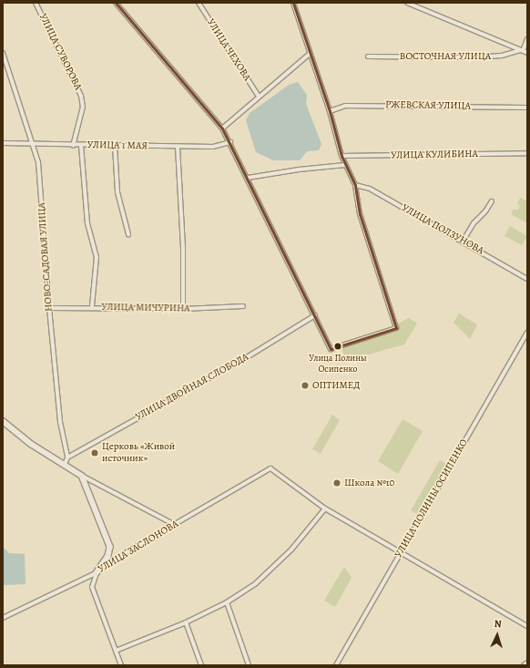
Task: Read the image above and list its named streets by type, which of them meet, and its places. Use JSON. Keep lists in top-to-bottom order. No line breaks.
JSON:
{"streets":{"street":["УЛИЦА ЧЕХОВА","УЛИЦА СУВОРОВА","ВОСТОЧНАЯ УЛИЦА","РЖЕВСКАЯ УЛИЦА","УЛИЦА 1 МАЯ","УЛИЦА КУЛИБИНА","УЛИЦА ПОЛЗУНОВА","НОВО-САДОВАЯ УЛИЦА","УЛИЦА МИЧУРИНА","УЛИЦА ДВОЙНАЯ СЛОБОДА","УЛИЦА ПОЛИНЫ ОСИПЕНКО","УЛИЦА ЗАСЛОНОВА"]},"crossings":[["УЛИЦА СУВОРОВА","УЛИЦА 1 МАЯ"],["УЛИЦА 1 МАЯ","НОВО-САДОВАЯ УЛИЦА"],["НОВО-САДОВАЯ УЛИЦА","УЛИЦА МИЧУРИНА"],["НОВО-САДОВАЯ УЛИЦА","УЛИЦА ДВОЙНАЯ СЛОБОДА"]],"places":["Улица Полины Осипенко","ОПТИМЕД","Церковь «Живой источник»","Школа №10"],"north":"top"}
